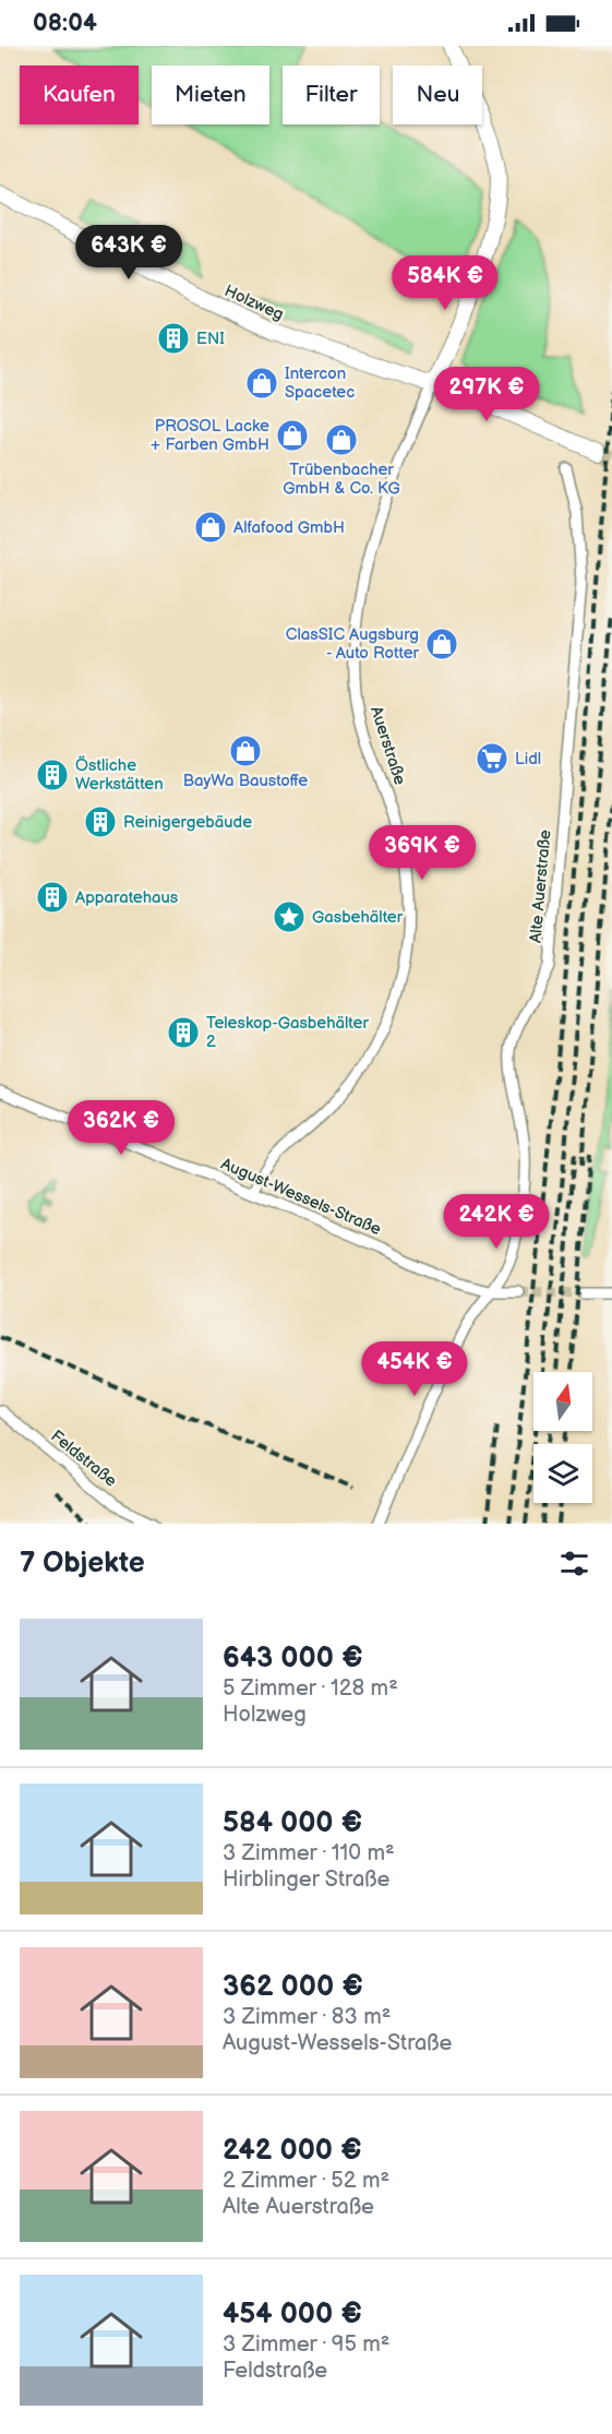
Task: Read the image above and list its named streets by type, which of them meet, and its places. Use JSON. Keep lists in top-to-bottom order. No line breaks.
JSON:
{"streets":{"main road":["Holzweg"],"street":["Auerstraße","Alte Auerstraße","August-Wessels-Straße","Feldstraße"]},"crossings":[["Holzweg","Auerstraße"],["Auerstraße","August-Wessels-Straße"],["Alte Auerstraße","August-Wessels-Straße"]],"places":{"building":["ENI","Östliche Werkstätten","Reinigergebäude","Apparatehaus","Teleskop-Gasbehälter 2"],"shop":["Intercon Spacetec","PROSOL Lacke + Farben GmbH","Trübenbacher GmbH & Co. KG","Alfafood GmbH","ClasSIC Augsburg - Auto Rotter","BayWa Baustoffe"],"supermarket":["Lidl"],"place":["Gasbehälter"]},"north":"top","page":{"status":"08:04","chip":["Kaufen","Mieten","Filter","Neu"],"price":["643K €","584K €","297K €","369K €","362K €","242K €","454K €"],"heading":"7 Objekte","list":[{"name":"643 000 €","note":"5 Zimmer · 128 m² · Holzweg"},{"name":"584 000 €","note":"3 Zimmer · 110 m² · Hirblinger Straße"},{"name":"362 000 €","note":"3 Zimmer · 83 m² · August-Wessels-Straße"},{"name":"242 000 €","note":"2 Zimmer · 52 m² · Alte Auerstraße"},{"name":"454 000 €","note":"3 Zimmer · 95 m² · Feldstraße"}]}}
